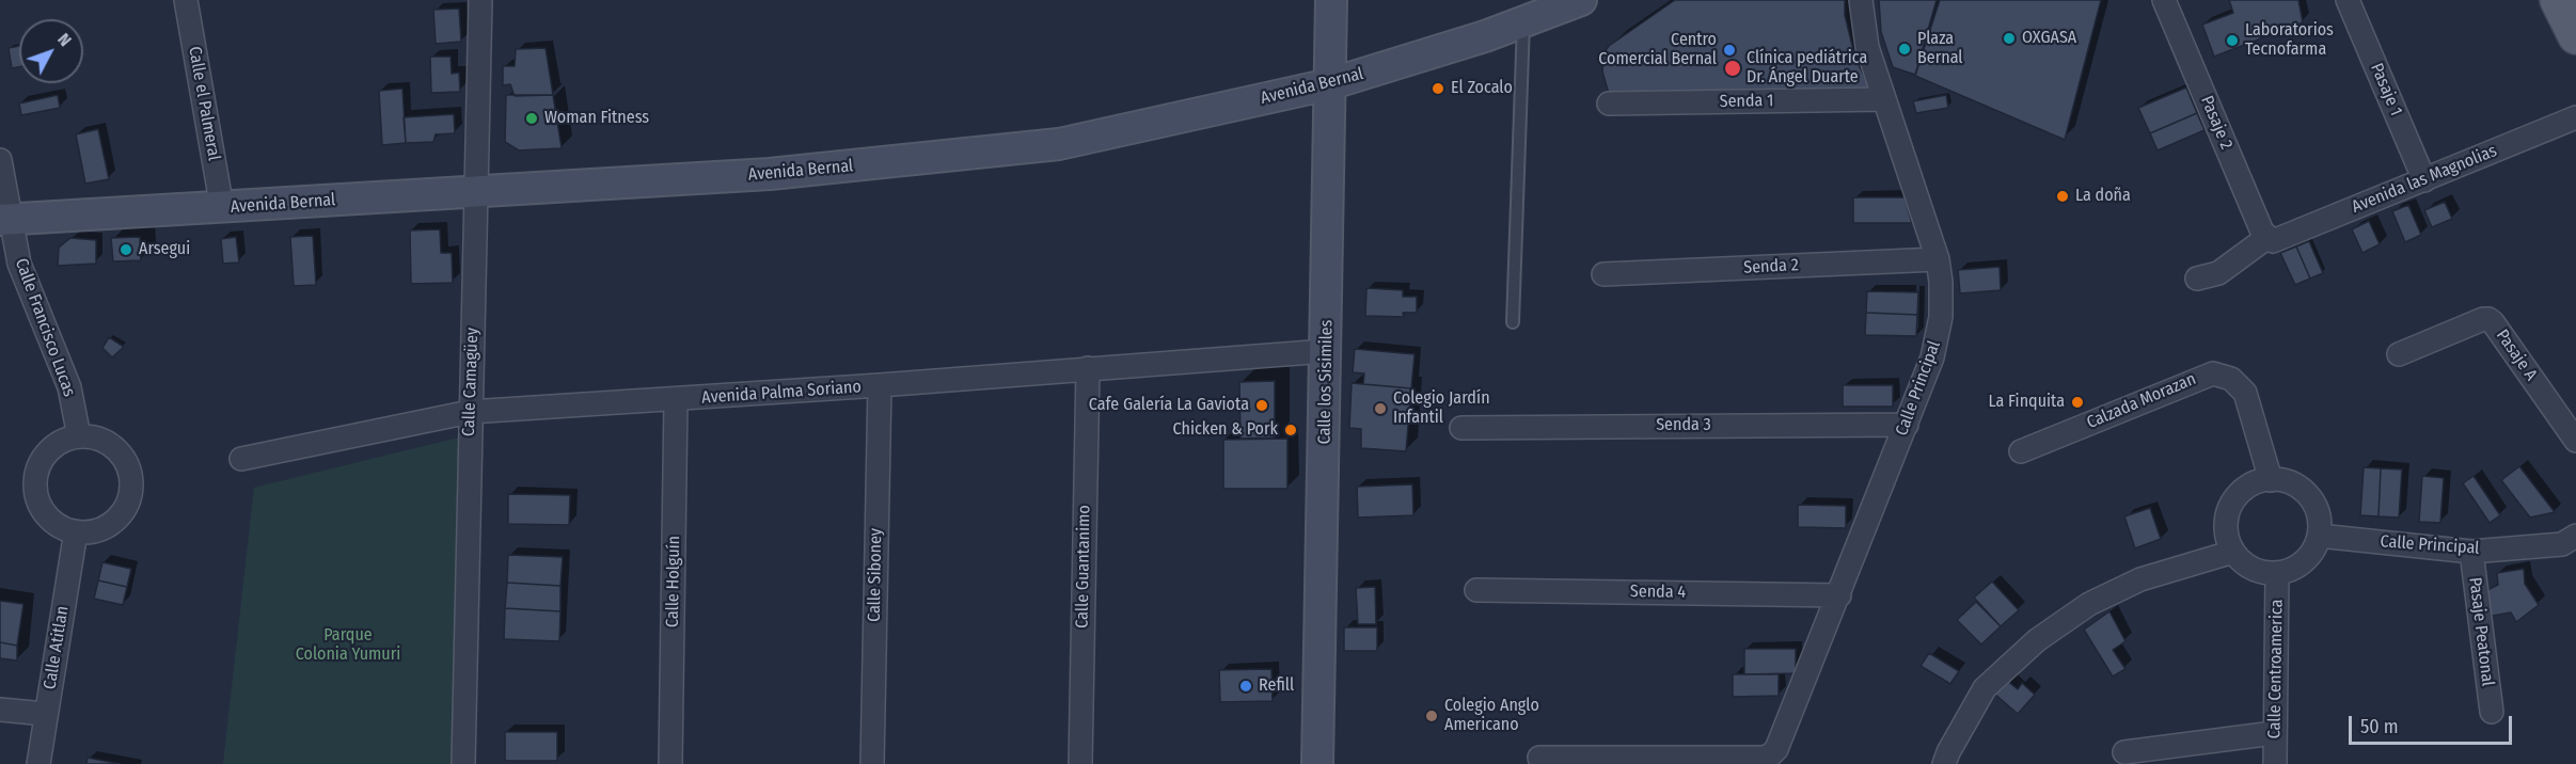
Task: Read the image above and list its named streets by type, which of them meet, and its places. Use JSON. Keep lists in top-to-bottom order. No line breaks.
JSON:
{"streets":{"main road":["Avenida Bernal","Calle los Sisimiles"],"street":["Pasaje 1","Senda 1","Calle el Palmeral","Pasaje 2","Avenida las Magnolias","Senda 2","Calle Francisco Lucas","Pasaje A","Calle Camagüey","Calle Principal","Avenida Palma Soriano","Calzada Morazan","Senda 3","Calle Guantanimo","Calle Siboney","Calle Holguín","Senda 4","Pasaje Peatonal","Calle Atitlan","Calle Centroamerica"]},"crossings":[["Avenida Bernal","Calle el Palmeral"],["Avenida Bernal","Calle Francisco Lucas"],["Avenida Bernal","Calle Camagüey"],["Avenida Bernal","Calle los Sisimiles"],["Pasaje 1","Avenida las Magnolias"],["Senda 1","Calle Principal"],["Pasaje 2","Avenida las Magnolias"],["Senda 2","Calle Principal"],["Calle Francisco Lucas","Calle Atitlan"],["Calle Camagüey","Avenida Palma Soriano"],["Calle los Sisimiles","Avenida Palma Soriano"],["Calle Principal","Calzada Morazan"],["Calle Principal","Senda 3"],["Calle Principal","Senda 4"],["Calle Principal","Pasaje Peatonal"],["Calle Principal","Calle Centroamerica"],["Avenida Palma Soriano","Calle Guantanimo"],["Avenida Palma Soriano","Calle Siboney"],["Avenida Palma Soriano","Calle Holguín"],["Calzada Morazan","Calle Centroamerica"]],"parks":["Parque Colonia Yumuri"],"places":["OXGASA","Laboratorios Tecnofarma","Plaza Bernal","Centro Comercial Bernal","Clínica pediátrica Dr. Ángel Duarte","El Zocalo","Woman Fitness","La doña","Arsegui","La Finquita","Cafe Galería La Gaviota","Colegio Jardín Infantil","Chicken & Pork","Refill","Colegio Anglo Americano"],"scale_bar":"50 m","north":"top right"}
